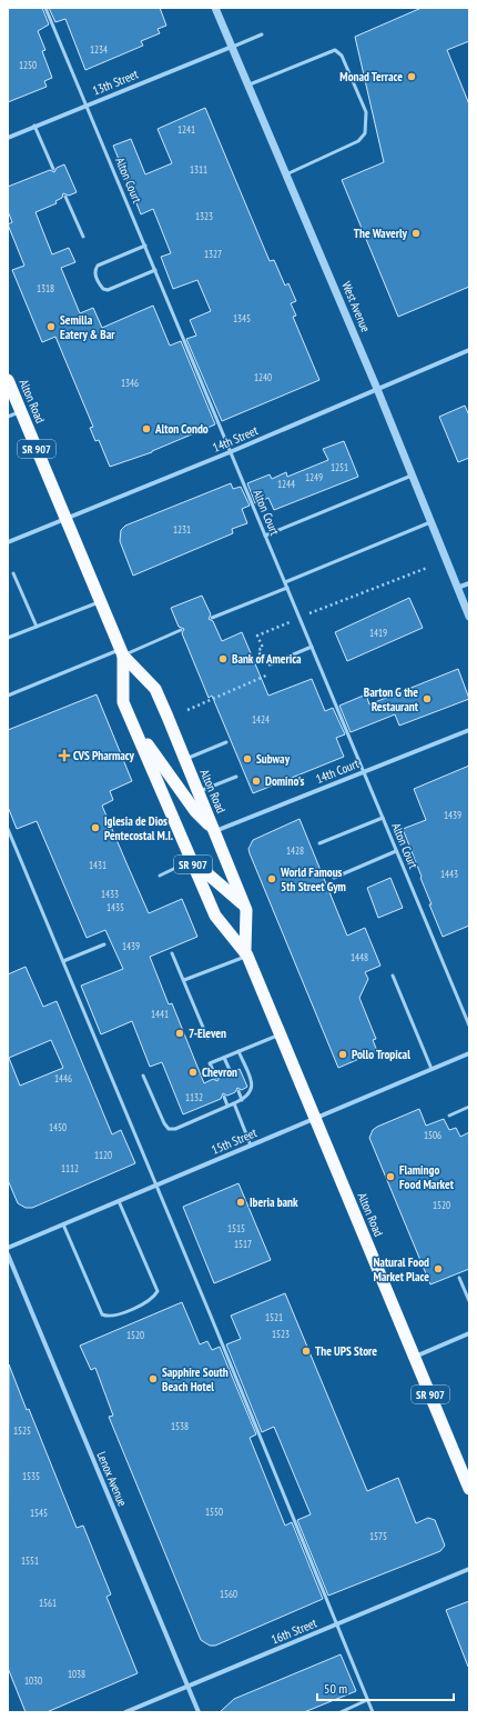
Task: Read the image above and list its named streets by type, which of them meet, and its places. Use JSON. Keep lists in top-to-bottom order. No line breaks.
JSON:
{"streets":{"highway":["Alton Road","SR 907"],"street":["13th Street","West Avenue","14th Street","14th Court","15th Street","Lenox Avenue","16th Street"],"lane":["Alton Court"]},"crossings":[["13th Street","Alton Court"],["13th Street","West Avenue"],["Alton Court","14th Street"],["Alton Court","14th Court"],["West Avenue","14th Street"],["Alton Road","14th Street"],["Alton Road","14th Court"],["Alton Road","15th Street"],["Lenox Avenue","16th Street"]],"places":{"other":["Monad Terrace","The Waverly","Semilla Eatery & Bar","Alton Condo","Bank of America","Barton G the Restaurant","Subway","Domino's","Iglesia de Dios Pentecostal M.I.","World Famous 5th Street Gym","7-Eleven","Pollo Tropical","Chevron","Flamingo Food Market","Iberia bank","Natural Food Market Place","The UPS Store","Sapphire South Beach Hotel"],"health":["CVS Pharmacy"]},"house_numbers":["1234","1250","1241","1311","1323","1327","1318","1345","1240","1346","1251","1249","1244","1231","1419","1424","1439","1428","1431","1443","1433","1435","1439","1448","1441","1446","1132","1450","1506","1120","1112","1520","1515","1517","1521","1523","1520","1538","1525","1535","1550","1545","1575","1551","1560","1561","1038","1030"],"scale_bar":"50 m"}
